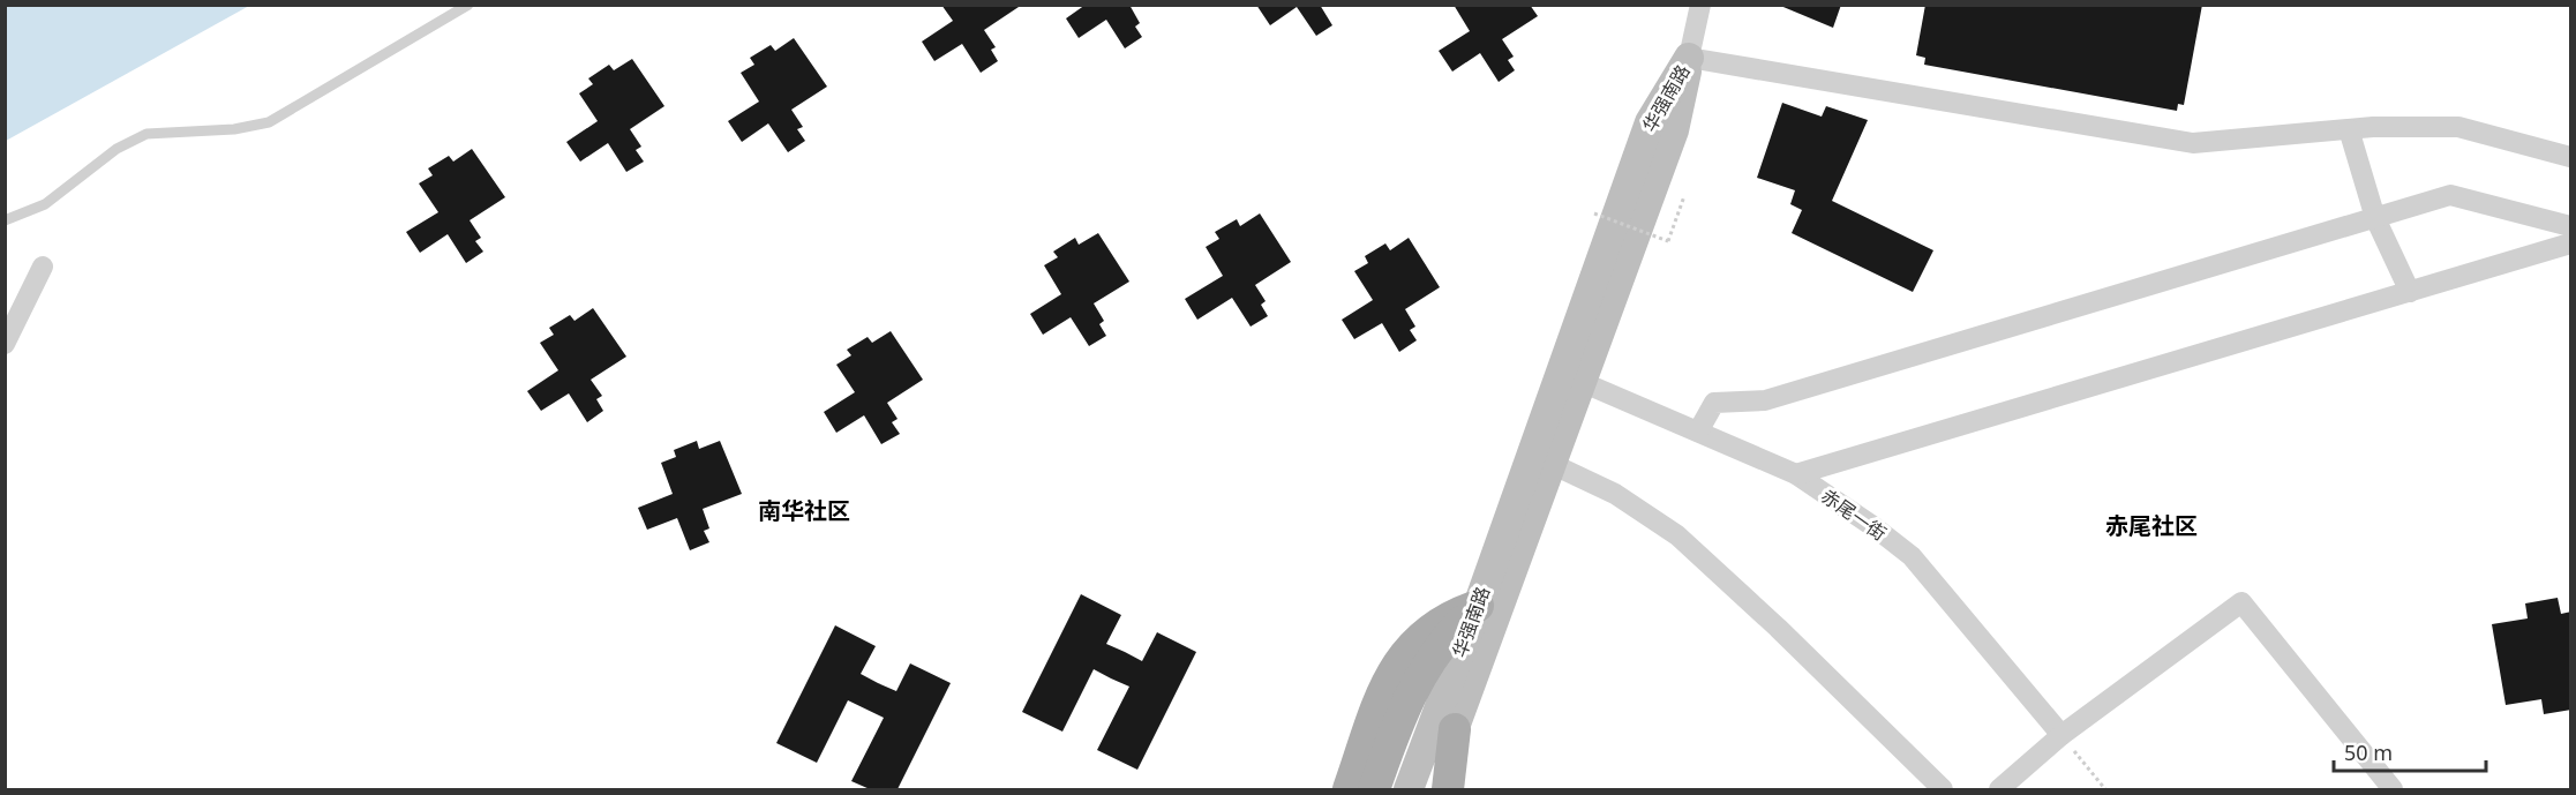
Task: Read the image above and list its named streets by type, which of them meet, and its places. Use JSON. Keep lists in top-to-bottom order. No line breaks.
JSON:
{"streets":{"main road":["华强南路"],"street":["赤尾一街"]},"crossings":[["华强南路","赤尾一街"]],"districts":["南华社区","赤尾社区"],"scale_bar":"50 m"}
